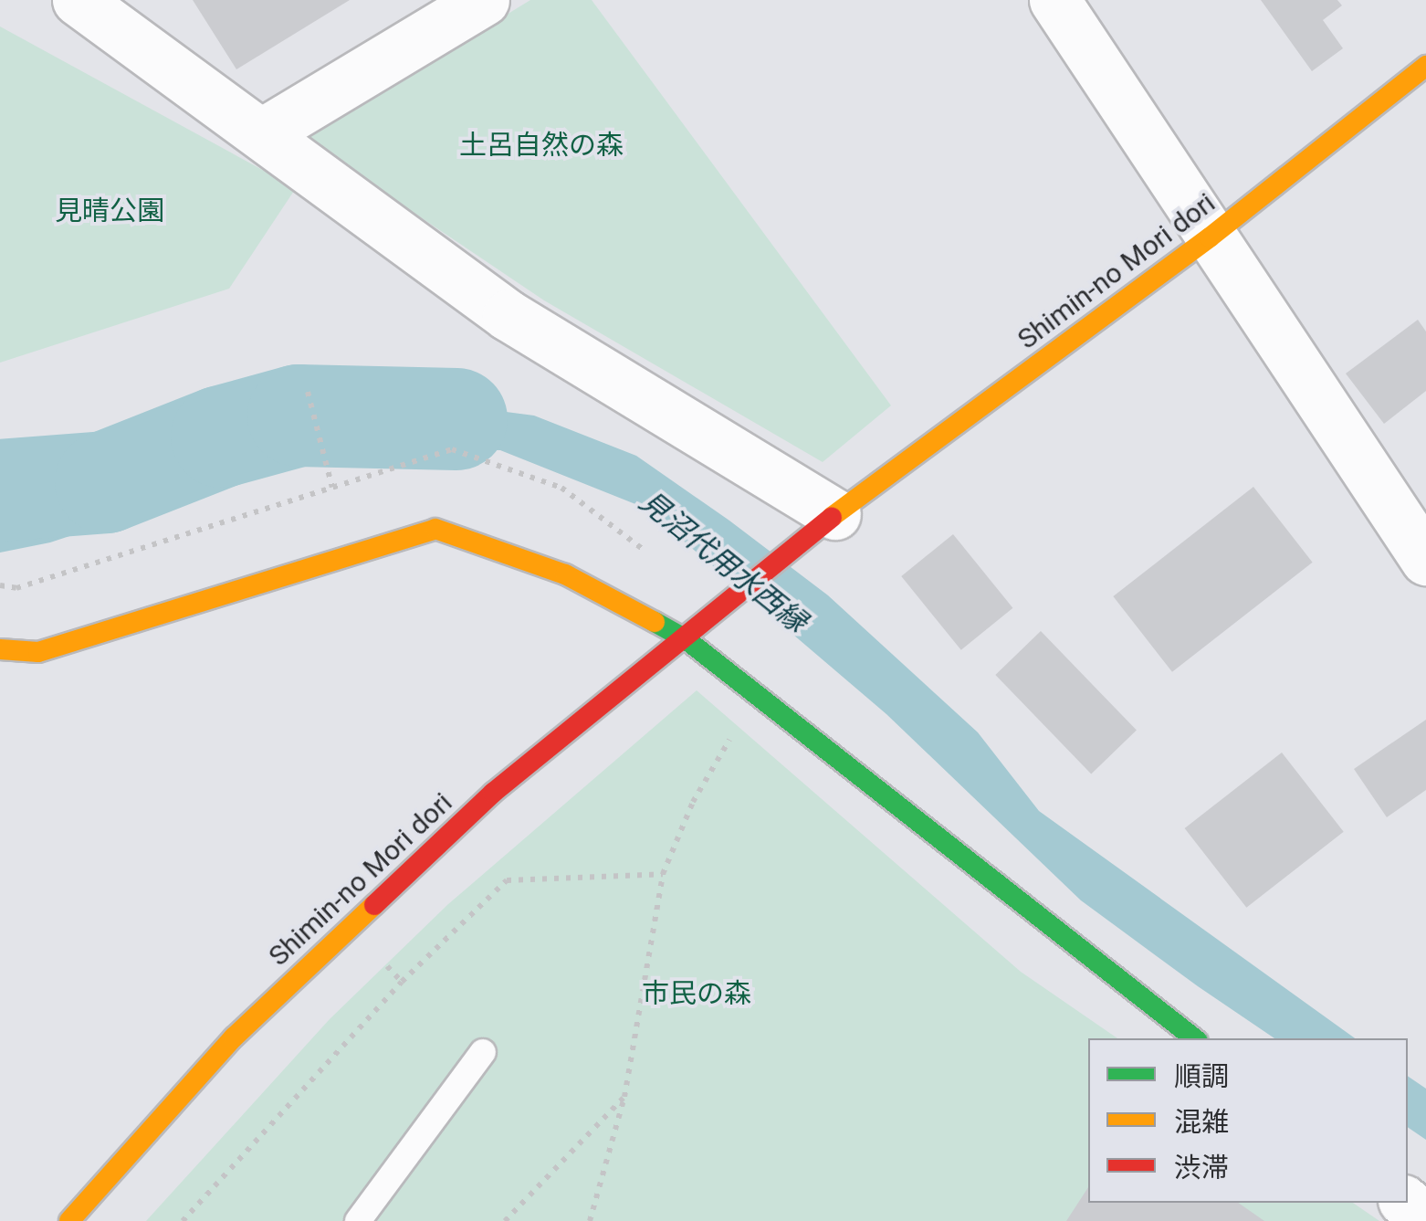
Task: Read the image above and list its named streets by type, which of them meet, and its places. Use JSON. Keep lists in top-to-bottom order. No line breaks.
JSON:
{"streets":{"street":["Shimin-no Mori dori"]},"water":["見沼代用水西縁"],"parks":["土呂自然の森","見晴公園","市民の森"],"legend":["順調","混雑","渋滞"]}
